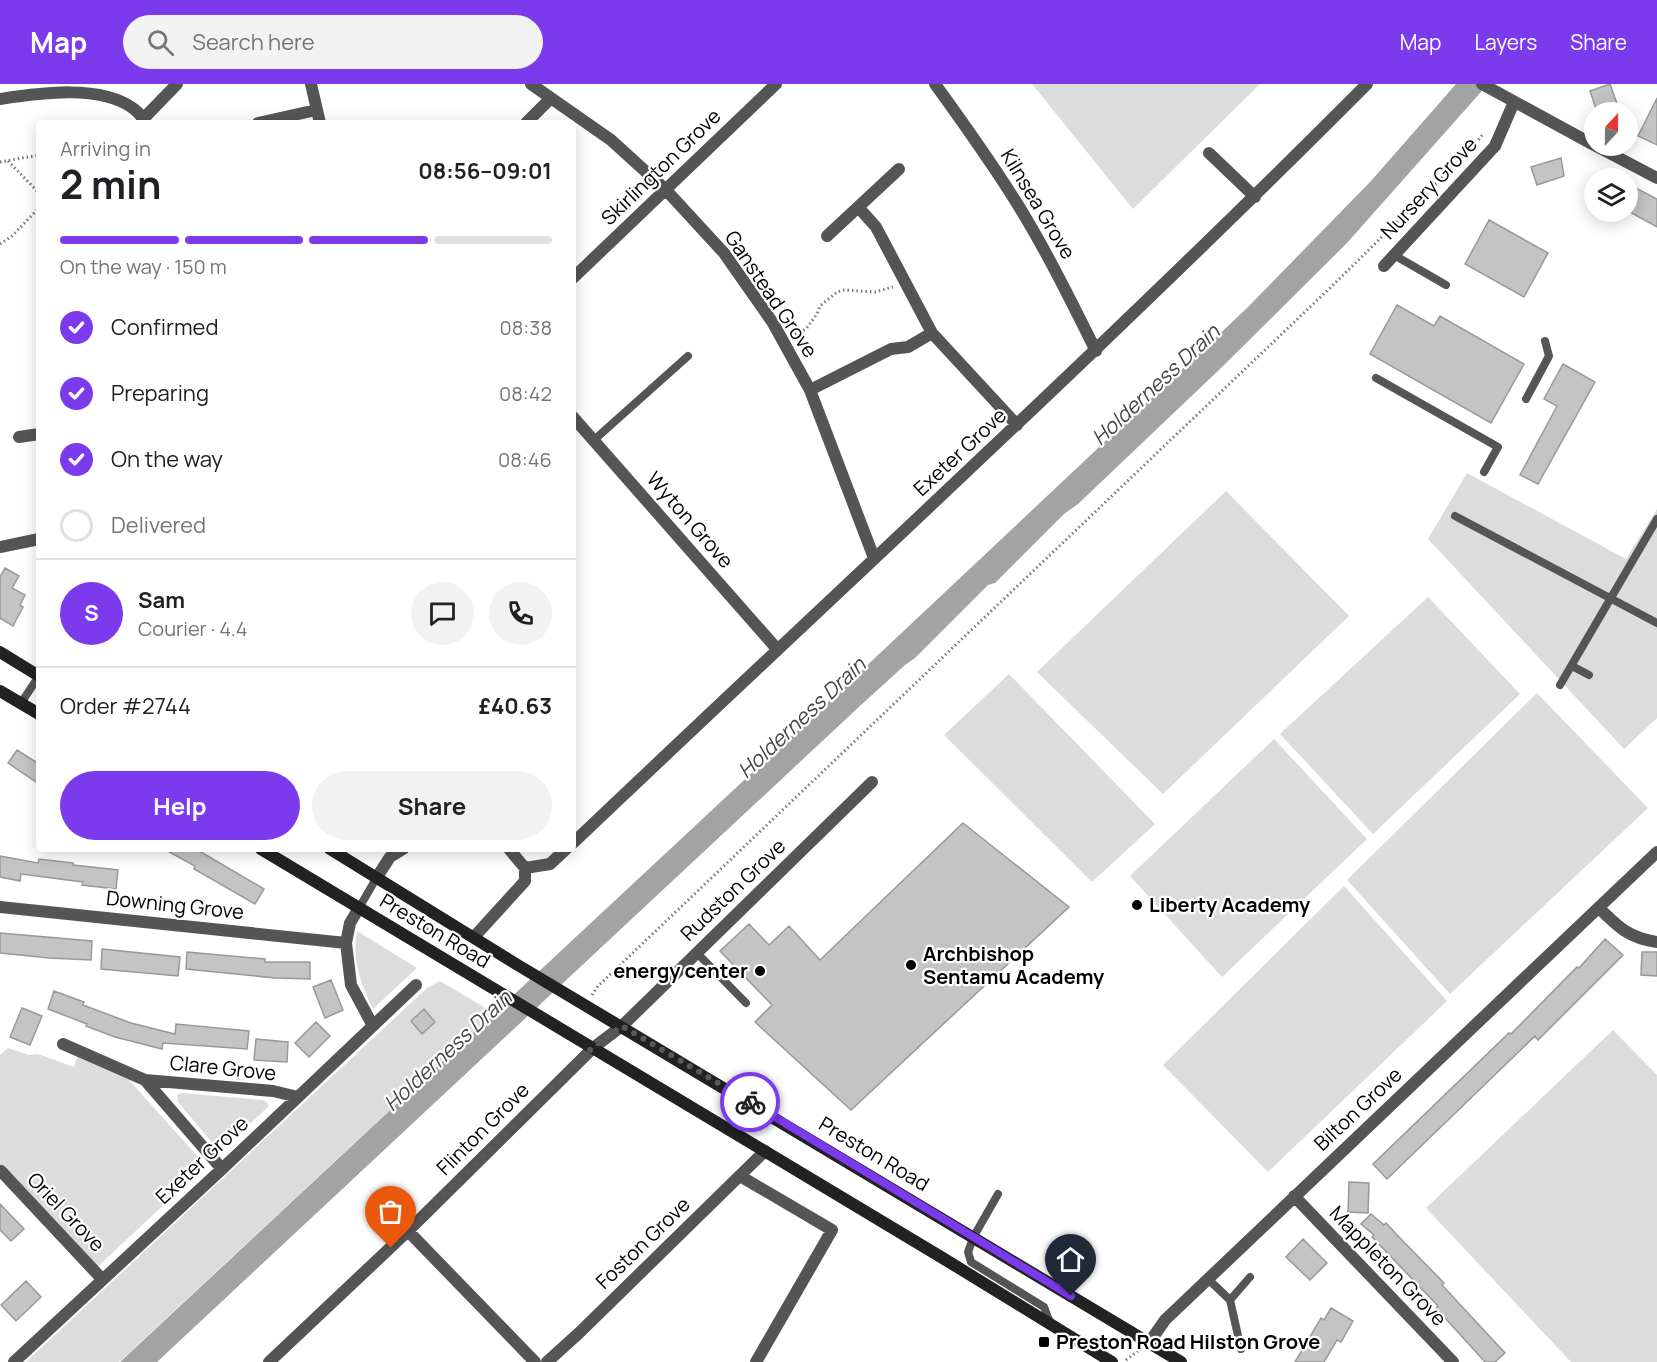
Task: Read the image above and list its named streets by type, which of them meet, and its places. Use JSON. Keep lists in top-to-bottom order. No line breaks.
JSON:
{"streets":{"street":["Skirlington Grove","Nursery Grove","Kilnsea Grove","Ganstead Grove","Exeter Grove","Wyton Grove","Rudston Grove","Downing Grove","Preston Road","Clare Grove","Bilton Grove","Flinton Grove","Oriel Grove","Foston Grove","Mappleton Grove"]},"crossings":[["Skirlington Grove","Ganstead Grove"],["Kilnsea Grove","Exeter Grove"],["Ganstead Grove","Exeter Grove"],["Exeter Grove","Wyton Grove"],["Exeter Grove","Clare Grove"],["Exeter Grove","Oriel Grove"],["Rudston Grove","Preston Road"],["Rudston Grove","Flinton Grove"],["Preston Road","Bilton Grove"],["Preston Road","Flinton Grove"],["Preston Road","Foston Grove"],["Bilton Grove","Mappleton Grove"]],"water":["Holderness Drain"],"places":{"other":["Liberty Academy","Archbishop Sentamu Academy","energy center"],"transit":["Preston Road Hilston Grove"]},"north":"top","page":{"header":"Map","search":"Search here","nav":["Map","Layers","Share"],"heading":["2 min","Arriving in","08:56–09:01"],"panel":["Sam","Courier · 4.4","Order #2744","£40.63"],"bar":"On the way · 150 m","list":[["Confirmed","08:38"],["Preparing","08:42"],["On the way","08:46"],"Delivered"],"round":"S","buttons":["Help","Share"]}}
